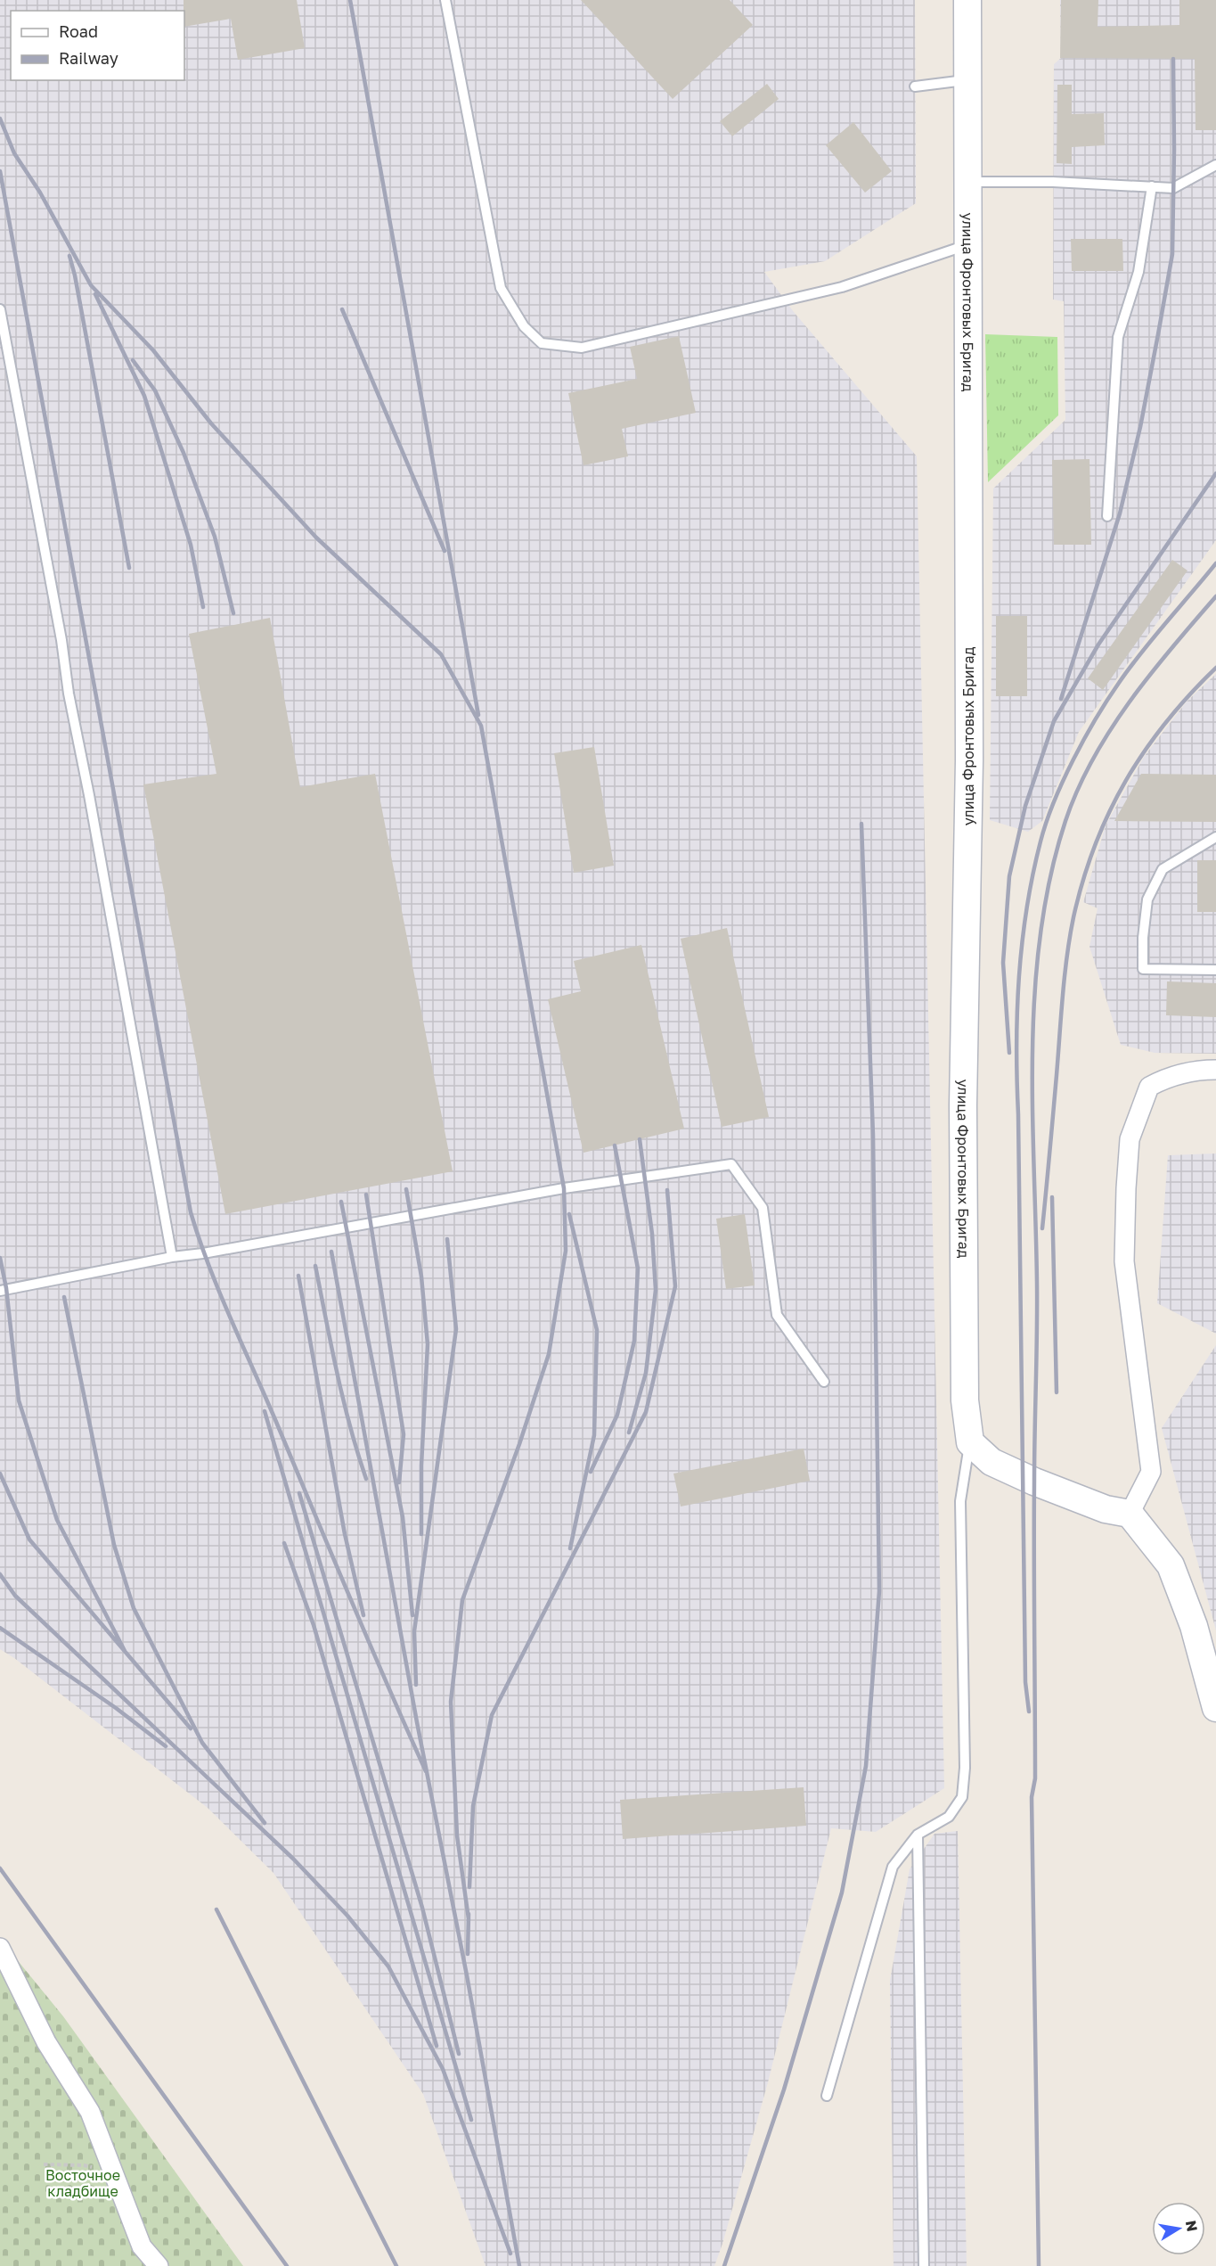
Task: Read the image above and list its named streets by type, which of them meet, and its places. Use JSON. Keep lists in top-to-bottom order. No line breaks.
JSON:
{"streets":{"main road":["улица Фронтовых Бригад"]},"parks":["Восточное кладбище"],"legend":["Road","Railway"],"north":"right"}
